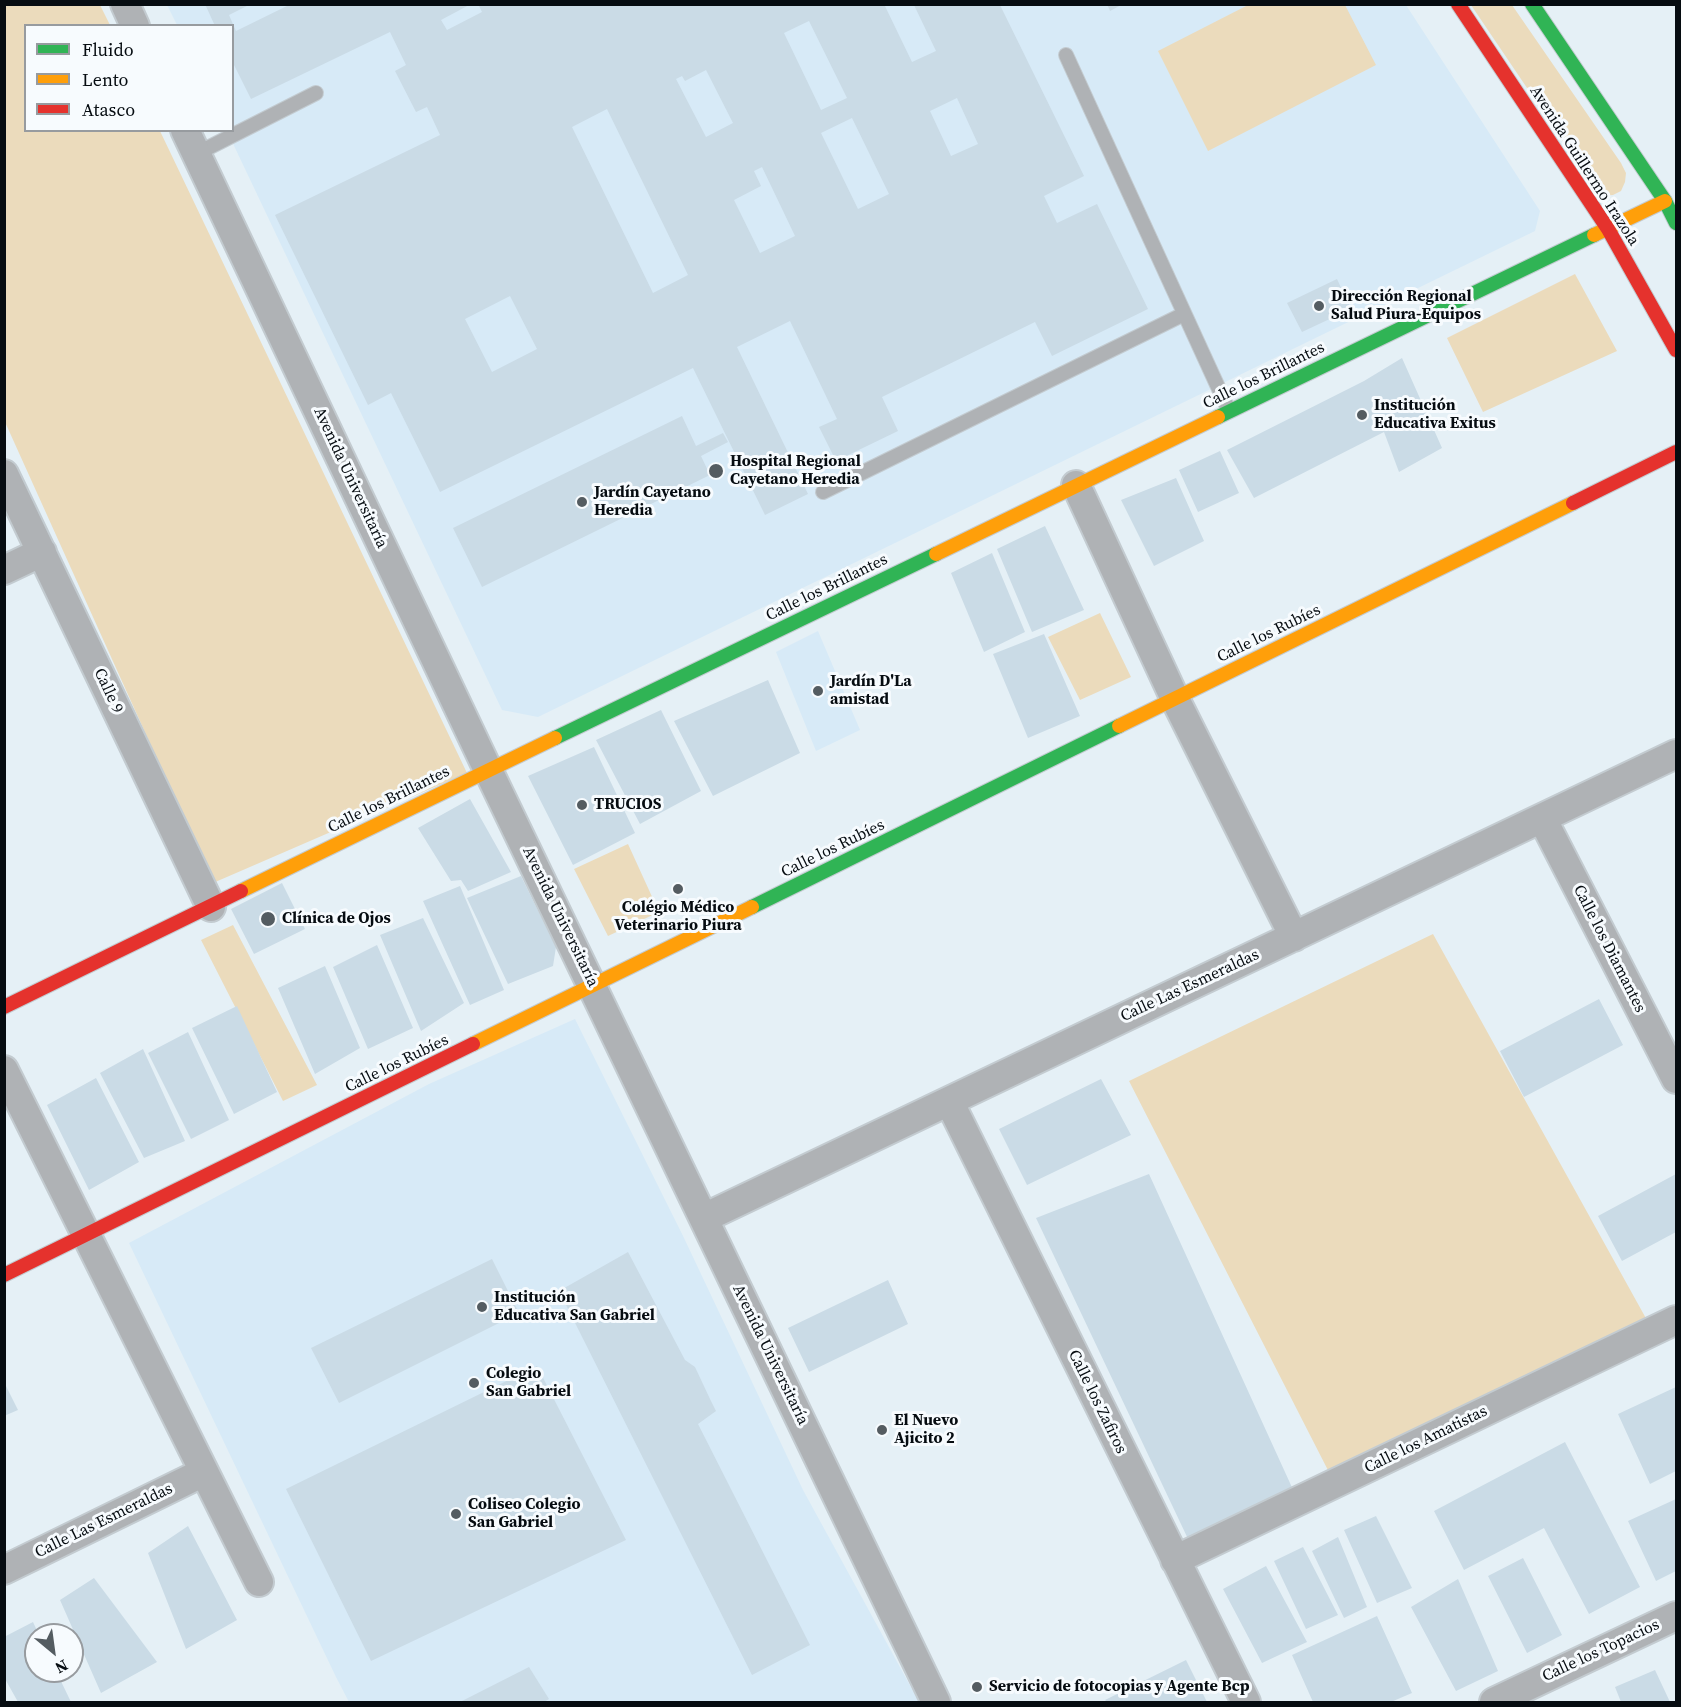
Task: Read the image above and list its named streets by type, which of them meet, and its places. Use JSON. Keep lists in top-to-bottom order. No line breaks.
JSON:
{"streets":{"street":["Avenida Guillermo Irazola","Calle los Brillantes","Avenida Universitaría","Calle los Rubíes","Calle 9","Calle los Diamantes","Calle Las Esmeraldas","Calle los Zafiros","Calle los Amatistas","Calle los Topacios"]},"crossings":[["Avenida Guillermo Irazola","Calle los Brillantes"],["Calle los Brillantes","Avenida Universitaría"],["Calle los Brillantes","Calle 9"],["Avenida Universitaría","Calle los Rubíes"],["Avenida Universitaría","Calle Las Esmeraldas"],["Calle los Diamantes","Calle Las Esmeraldas"],["Calle Las Esmeraldas","Calle los Zafiros"],["Calle los Zafiros","Calle los Amatistas"]],"places":["Dirección Regional Salud Piura-Equipos","Institución Educativa Exitus","Hospital Regional Cayetano Heredia","Jardín Cayetano Heredia","Jardín D'La amistad","TRUCIOS","Colégio Médico Veterinario Piura","Clínica de Ojos","Institución Educativa San Gabriel","Colegio San Gabriel","El Nuevo Ajicito 2","Coliseo Colegio San Gabriel","Servicio de fotocopias y Agente Bcp"],"legend":["Fluido","Lento","Atasco"],"north":"bottom right"}
